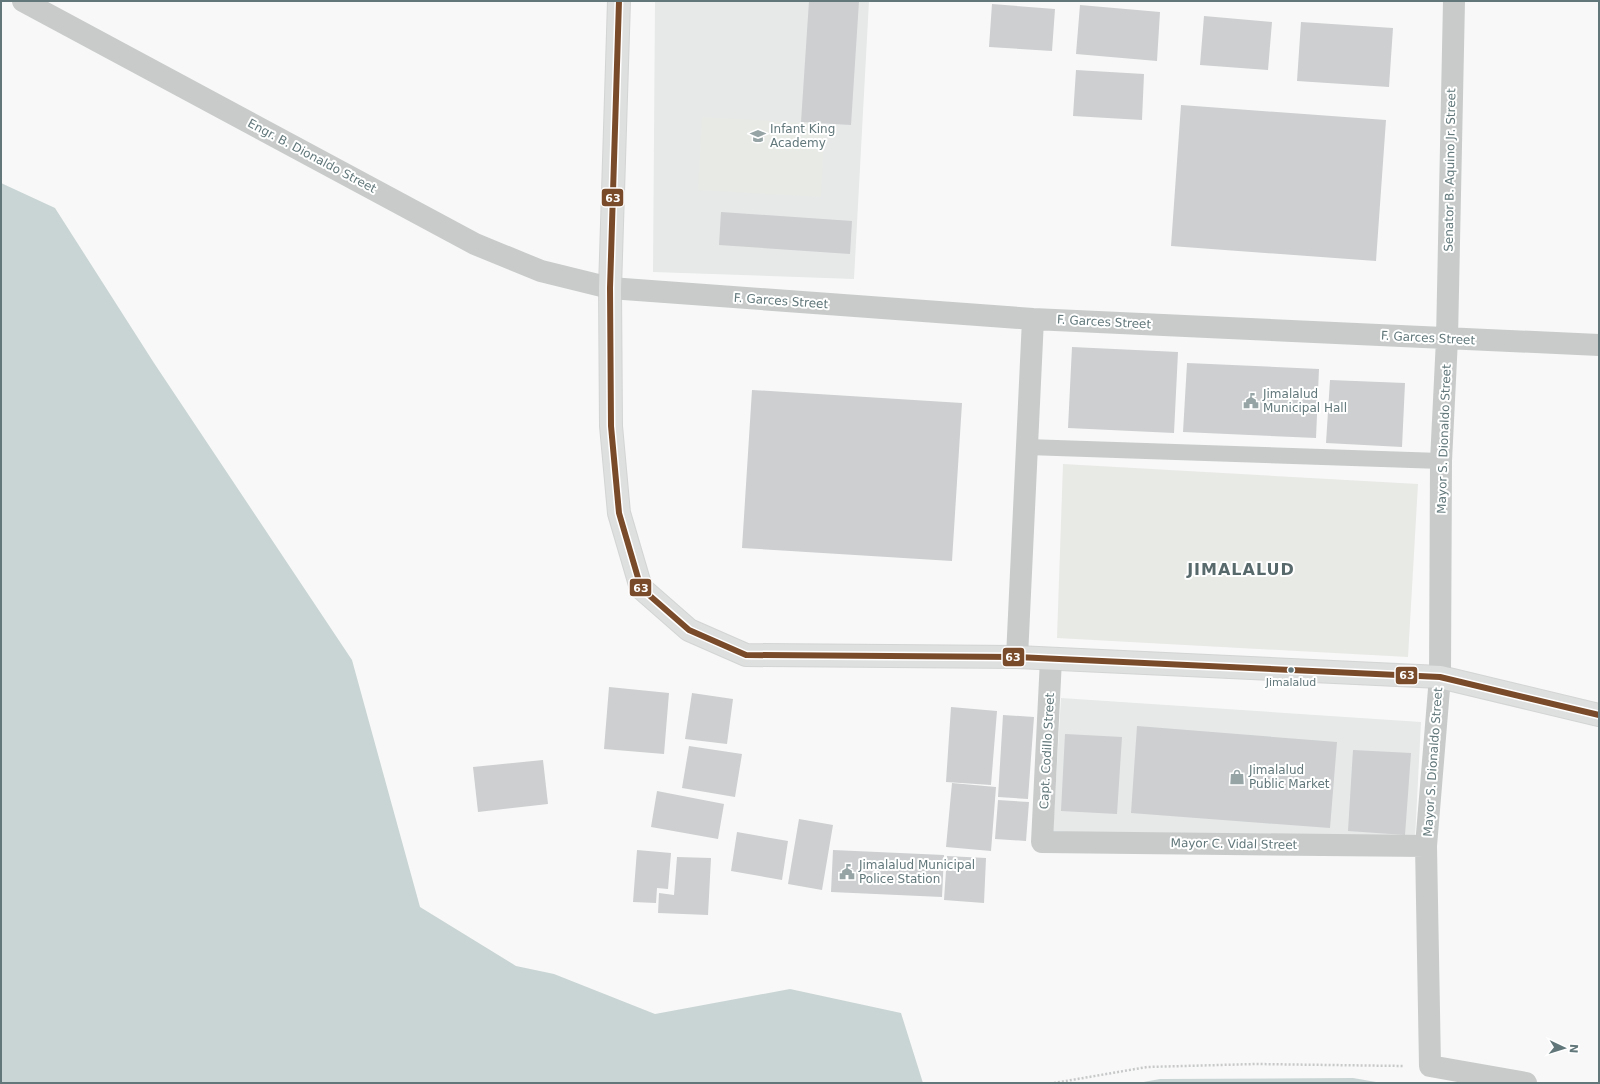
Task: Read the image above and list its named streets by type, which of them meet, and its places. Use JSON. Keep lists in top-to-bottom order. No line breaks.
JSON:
{"streets":{"street":["Engr. B. Dionaldo Street","Senator B. Aquino Jr. Street","F. Garces Street","Mayor S. Dionaldo Street","Capt. Codillo Street","Mayor C. Vidal Street"]},"crossings":[["Engr. B. Dionaldo Street","F. Garces Street"],["Senator B. Aquino Jr. Street","F. Garces Street"],["Senator B. Aquino Jr. Street","Mayor S. Dionaldo Street"],["F. Garces Street","Mayor S. Dionaldo Street"],["Mayor S. Dionaldo Street","Mayor C. Vidal Street"],["Capt. Codillo Street","Mayor C. Vidal Street"]],"districts":["JIMALALUD"],"places":{"school or university":["Infant King Academy"],"public building":["Jimalalud Municipal Hall","Jimalalud Municipal Police Station"],"other":["Jimalalud"],"shop":["Jimalalud Public Market"]},"lines":["transit line 63"],"north":"right"}
